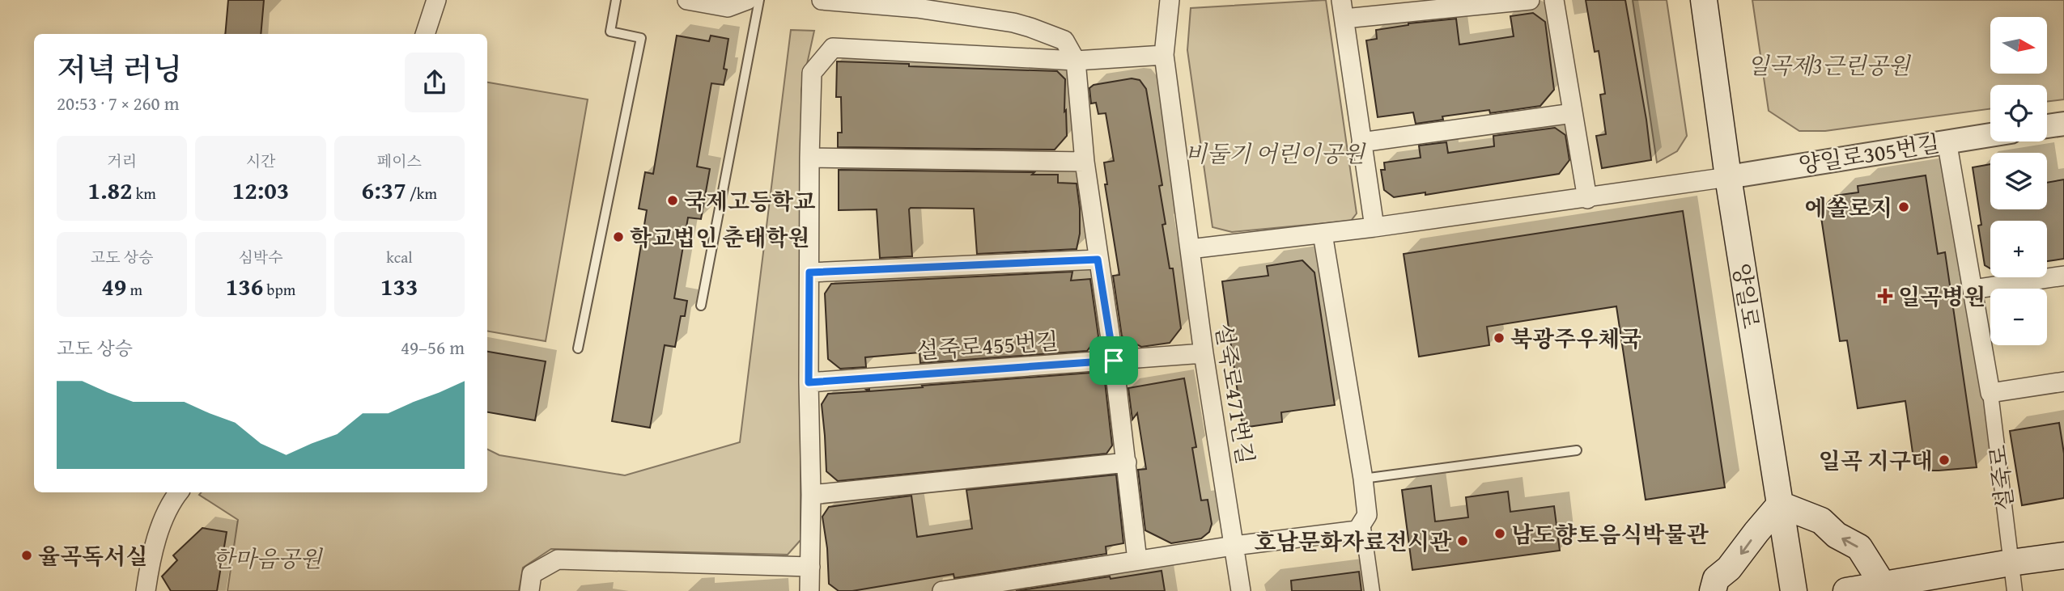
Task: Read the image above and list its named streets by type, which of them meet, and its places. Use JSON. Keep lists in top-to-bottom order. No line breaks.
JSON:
{"streets":{"main road":["양일로"],"street":["양일로305번길","설죽로455번길","설죽로471번길","설죽로"]},"crossings":[["양일로305번길","양일로"],["양일로305번길","설죽로"],["설죽로455번길","설죽로471번길"]],"parks":["일곡제3근린공원","비둘기 어린이공원","한마음공원"],"places":{"other":["국제고등학교","에쏠로지","학교법인 춘태학원","북광주우체국","일곡 지구대","남도향토음식박물관","호남문화자료전시관","율곡독서실"],"health":["일곡병원"]},"north":"right","page":{"map_buttons":["+","−"],"heading":["저녁 러닝","20:53 · 7 × 260 m"],"stats":[["거리","1.82 km"],["시간","12:03"],["페이스","6:37 /km"],["고도 상승","49 m"],["심박수","136 bpm"],["kcal","133"]],"chart":["고도 상승","49–56 m"]}}
